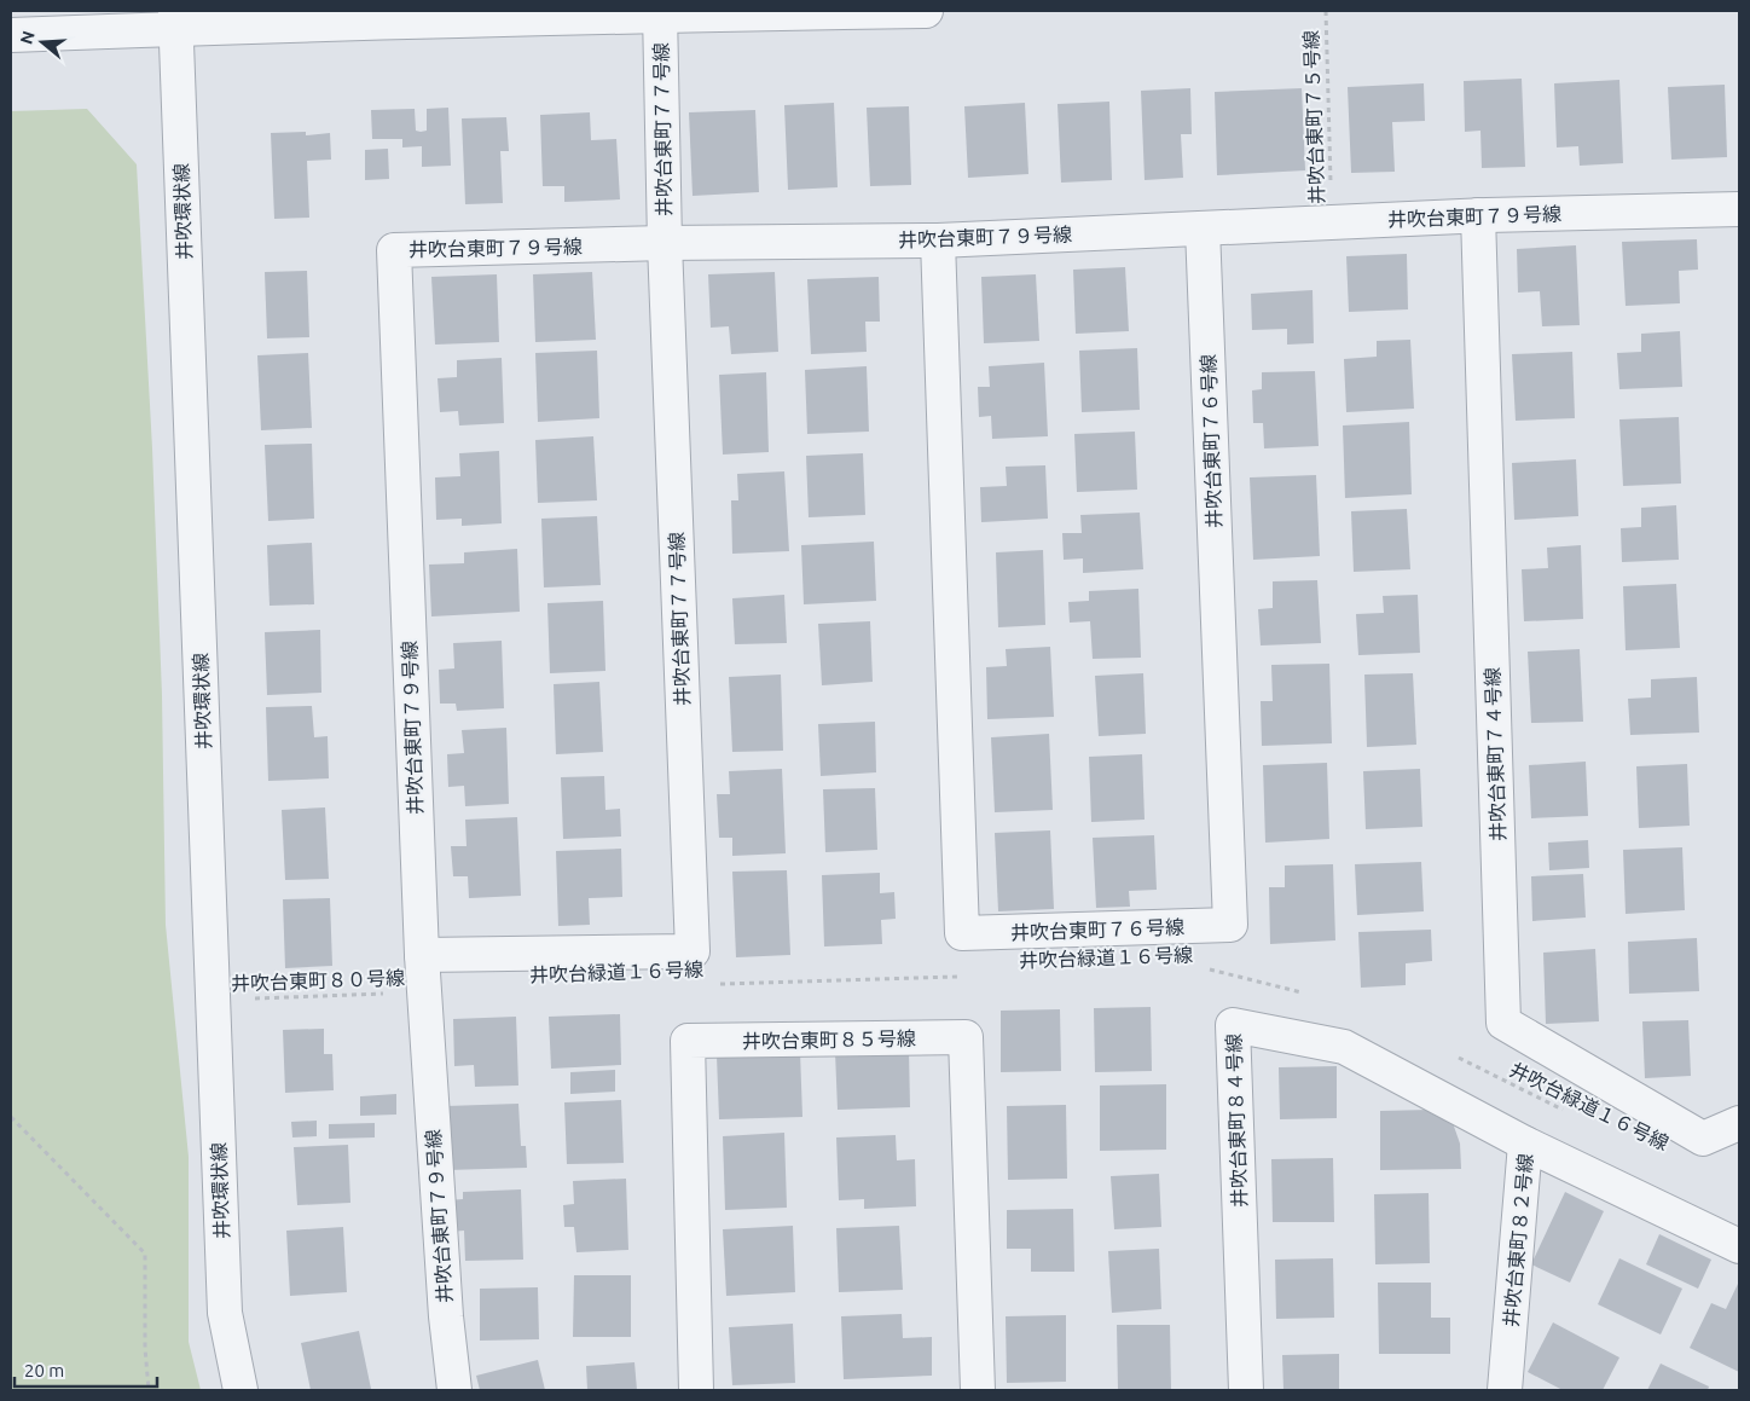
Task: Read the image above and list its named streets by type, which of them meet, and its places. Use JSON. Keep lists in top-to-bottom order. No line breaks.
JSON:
{"streets":{"street":["井吹台東町７７号線","井吹環状線","井吹台東町７９号線","井吹台東町７６号線","井吹台東町７４号線","井吹台東町８５号線","井吹台東町８４号線","井吹台東町８２号線"],"path":["井吹台東町７５号線","井吹台緑道１６号線","井吹台東町８０号線"]},"crossings":[["井吹台東町７５号線","井吹台東町７９号線"],["井吹台東町７７号線","井吹台東町７９号線"],["井吹環状線","井吹台東町８０号線"],["井吹台東町７９号線","井吹台東町７６号線"],["井吹台東町７９号線","井吹台東町７４号線"],["井吹台東町７９号線","井吹台東町８０号線"],["井吹台東町８４号線","井吹台東町８２号線"]],"scale_bar":"20 m","north":"left"}
